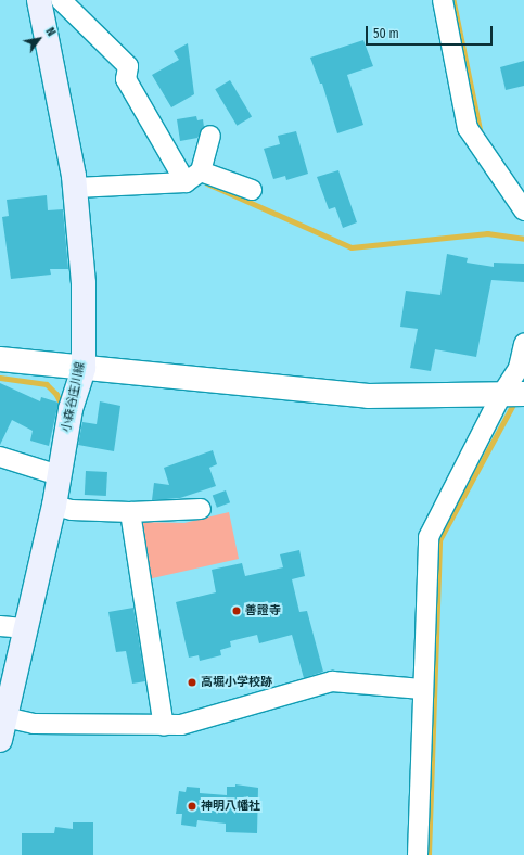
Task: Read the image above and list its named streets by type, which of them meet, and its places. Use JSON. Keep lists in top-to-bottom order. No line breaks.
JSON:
{"streets":{"main road":["小森谷庄川線"]},"places":["善證寺","高堀小学校跡","神明八幡社"],"scale_bar":"50 m","north":"top right"}
